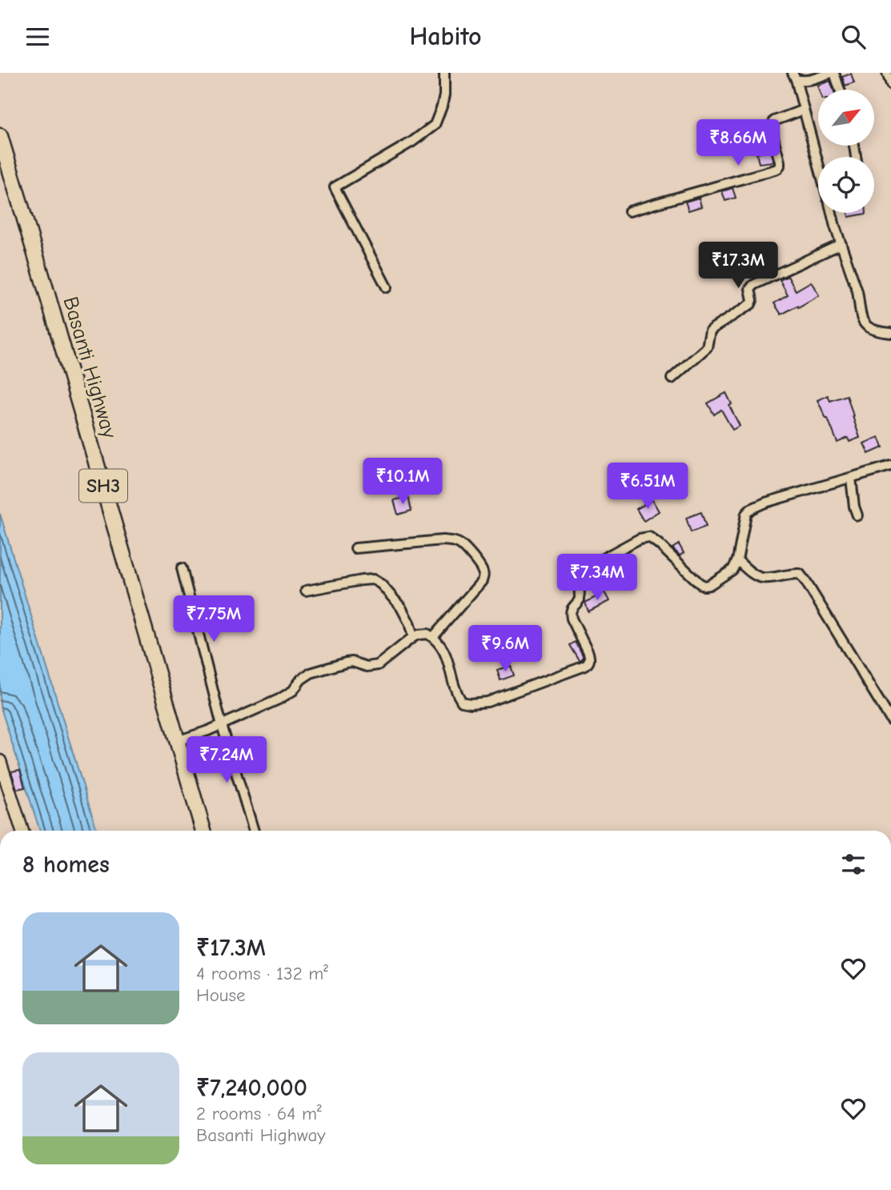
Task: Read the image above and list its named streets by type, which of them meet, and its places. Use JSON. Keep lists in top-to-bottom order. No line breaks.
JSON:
{"streets":{"main road":["Basanti Highway","SH3"]},"north":"top right","page":{"header":"Habito","price":["₹8.66M","₹17.3M","₹10.1M","₹6.51M","₹7.34M","₹7.75M","₹9.6M","₹7.24M"],"heading":"8 homes","list":[{"name":"₹17.3M","note":"4 rooms · 132 m² · House"},{"name":"₹7,240,000","note":"2 rooms · 64 m² · Basanti Highway"}]}}
